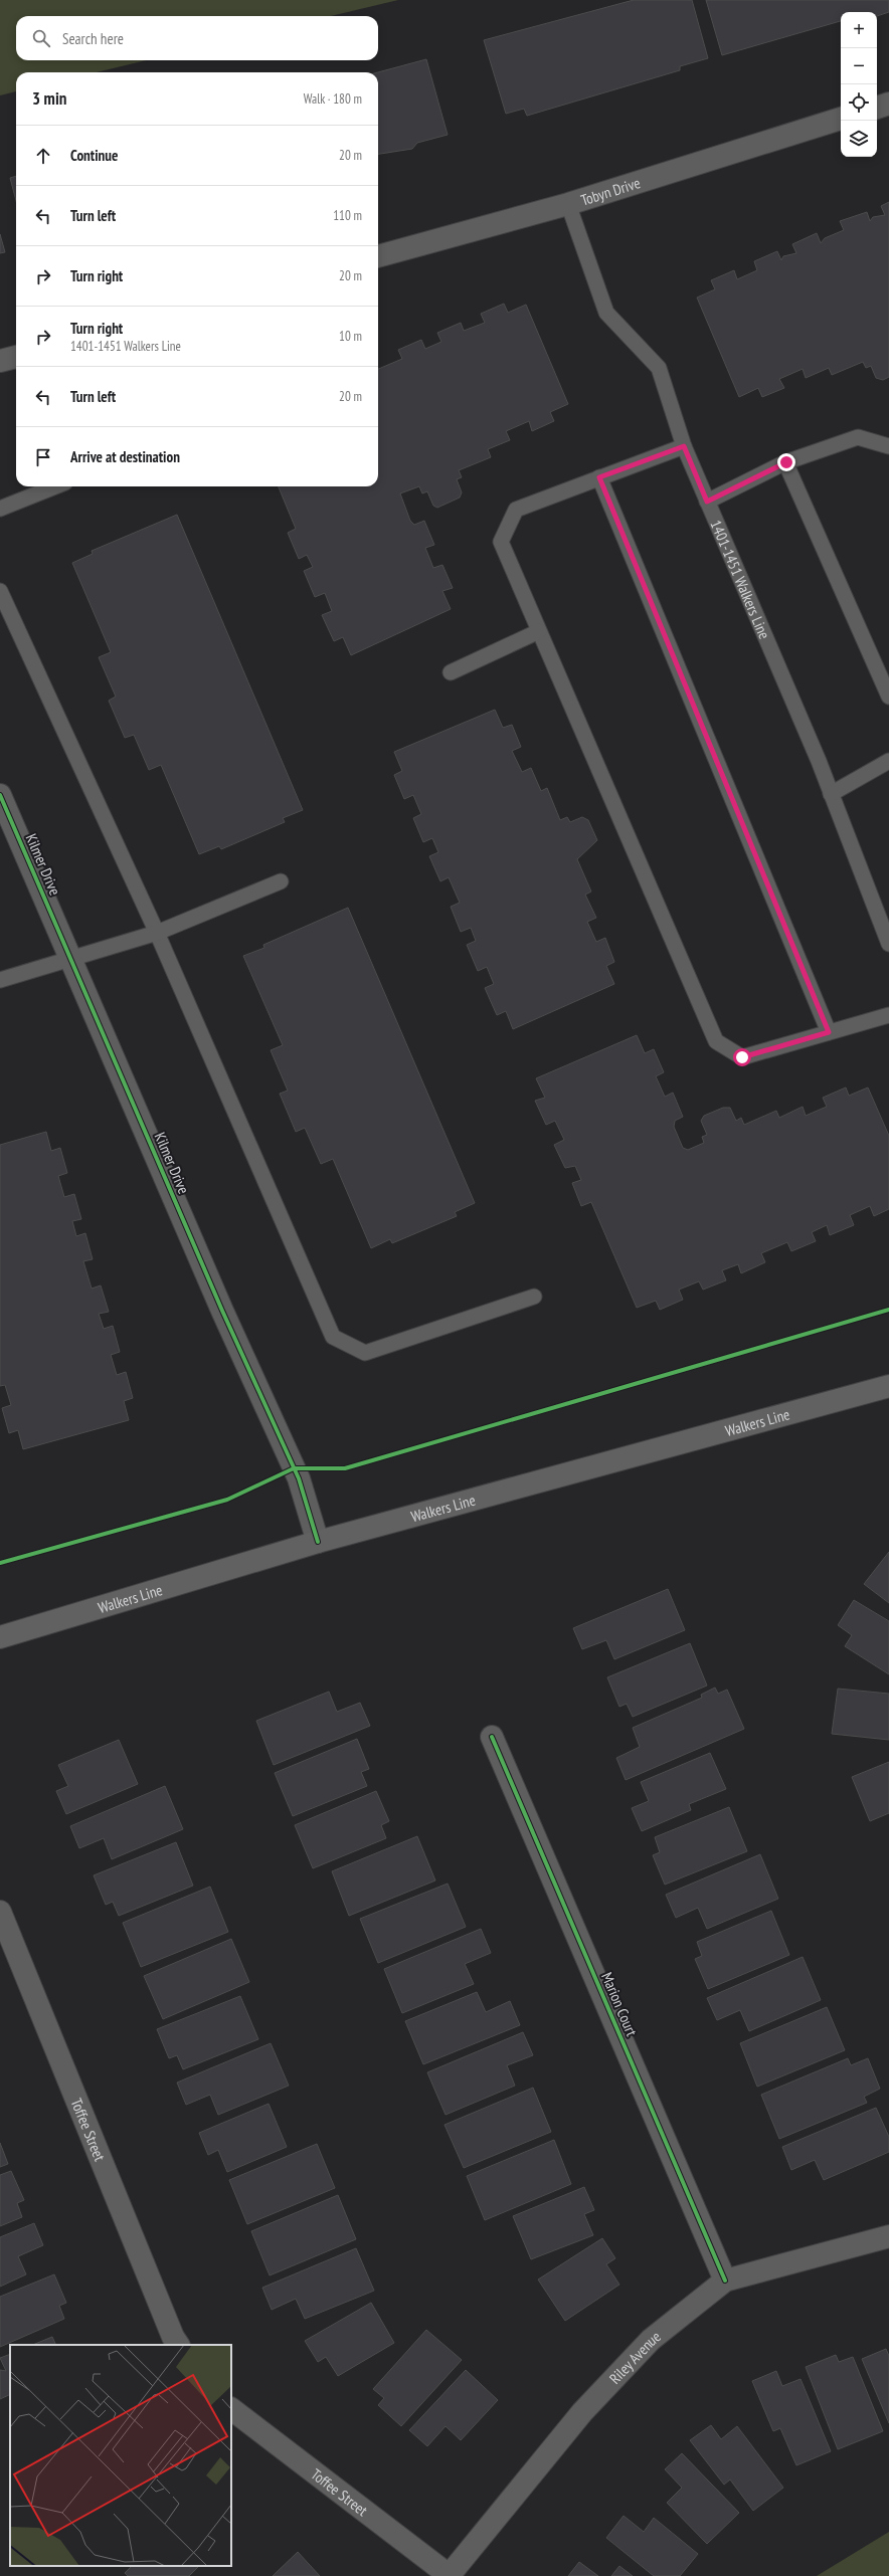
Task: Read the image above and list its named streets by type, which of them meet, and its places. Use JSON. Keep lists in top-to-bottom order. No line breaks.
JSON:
{"streets":{"main road":["Walkers Line"],"street":["Tobyn Drive","Kilmer Drive","Marion Court","Toffee Street","Riley Avenue"],"lane":["1401-1451 Walkers Line"]},"crossings":[["Tobyn Drive","1401-1451 Walkers Line"],["Kilmer Drive","Walkers Line"],["Marion Court","Riley Avenue"],["Toffee Street","Riley Avenue"]],"page":{"map_buttons":["+","−"],"search":"Search here","heading":["3 min","Walk · 180 m"],"list":[["Continue","20 m"],["Turn left","110 m"],["Turn right","20 m"],["Turn right","1401-1451 Walkers Line","10 m"],["Turn left","20 m"],"Arrive at destination"]}}
